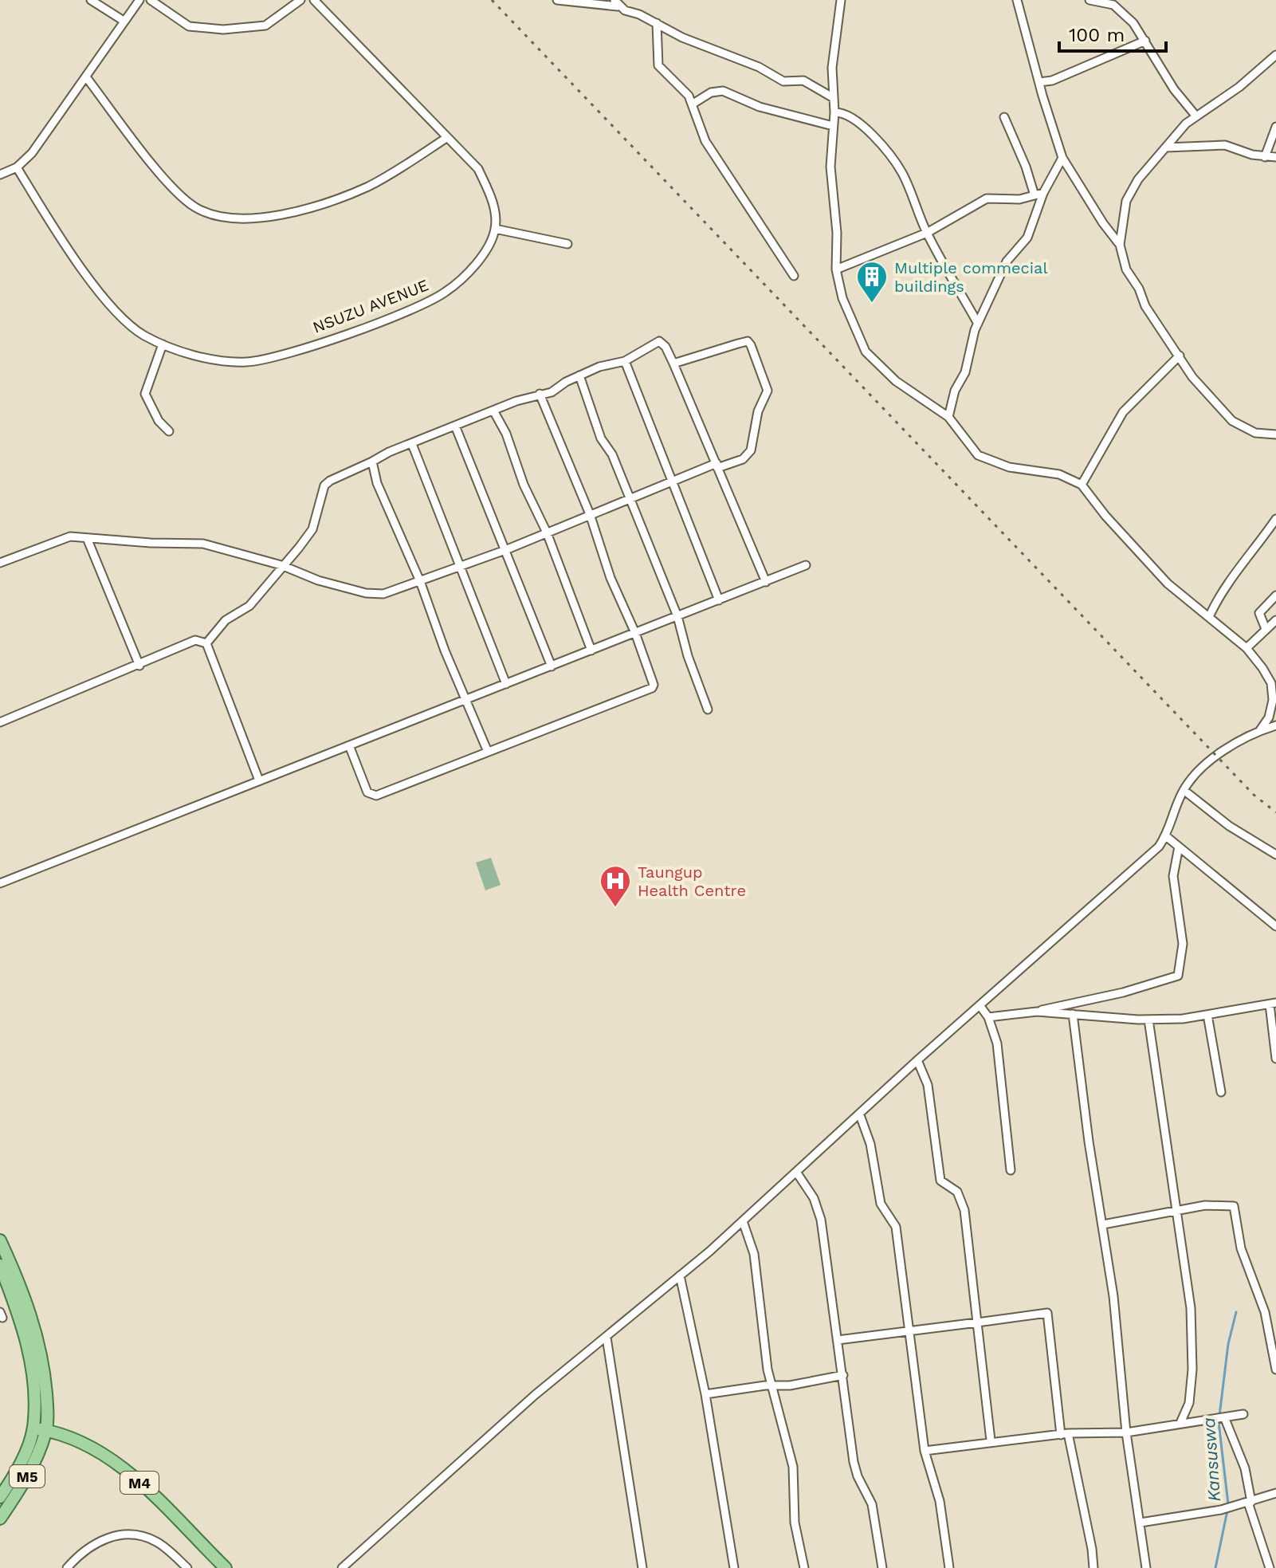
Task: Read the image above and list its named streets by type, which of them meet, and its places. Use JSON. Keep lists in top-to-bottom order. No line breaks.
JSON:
{"streets":{"main road":["M5","M4"],"street":["NSUZU AVENUE"]},"crossings":[["M5","M4"]],"water":["Kansuswa"],"places":{"building":["Multiple commecial buildings"],"hospital":["Taungup Health Centre"]},"scale_bar":"100 m"}
